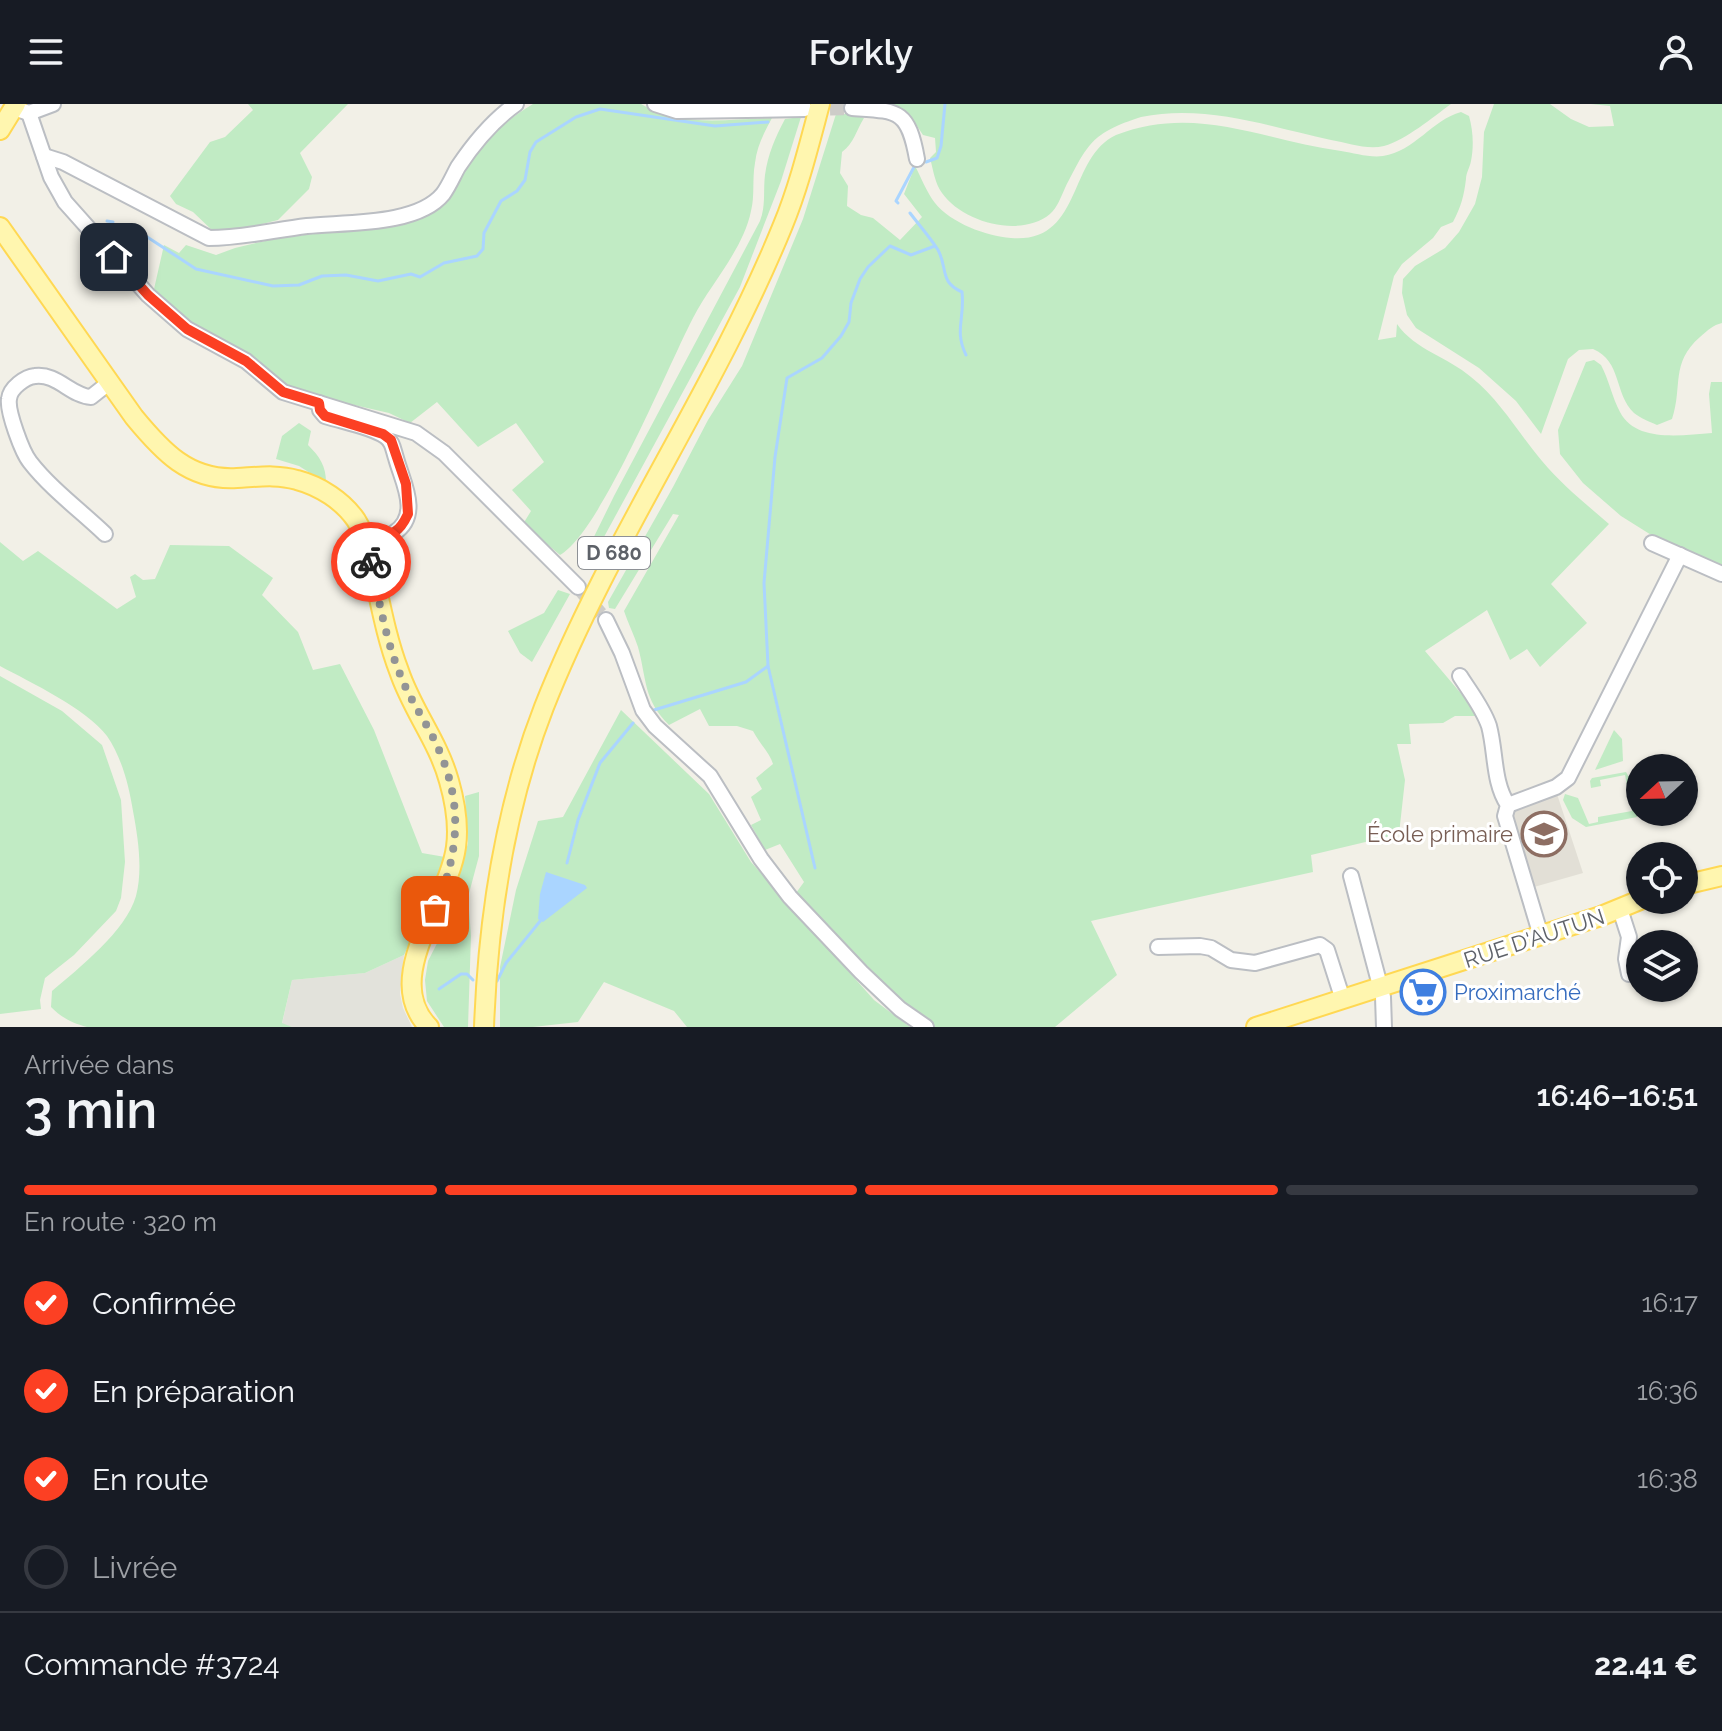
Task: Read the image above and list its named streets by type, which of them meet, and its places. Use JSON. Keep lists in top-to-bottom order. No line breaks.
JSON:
{"streets":{"main road":["D 680","RUE D'AUTUN"]},"places":{"school or university":["École primaire"],"supermarket":["Proximarché"]},"north":"left","page":{"header":"Forkly","heading":["3 min","Arrivée dans","16:46–16:51"],"panel":["Commande #3724","22.41 €"],"bar":"En route · 320 m","list":[["Confirmée","16:17"],["En préparation","16:36"],["En route","16:38"],"Livrée"]}}
